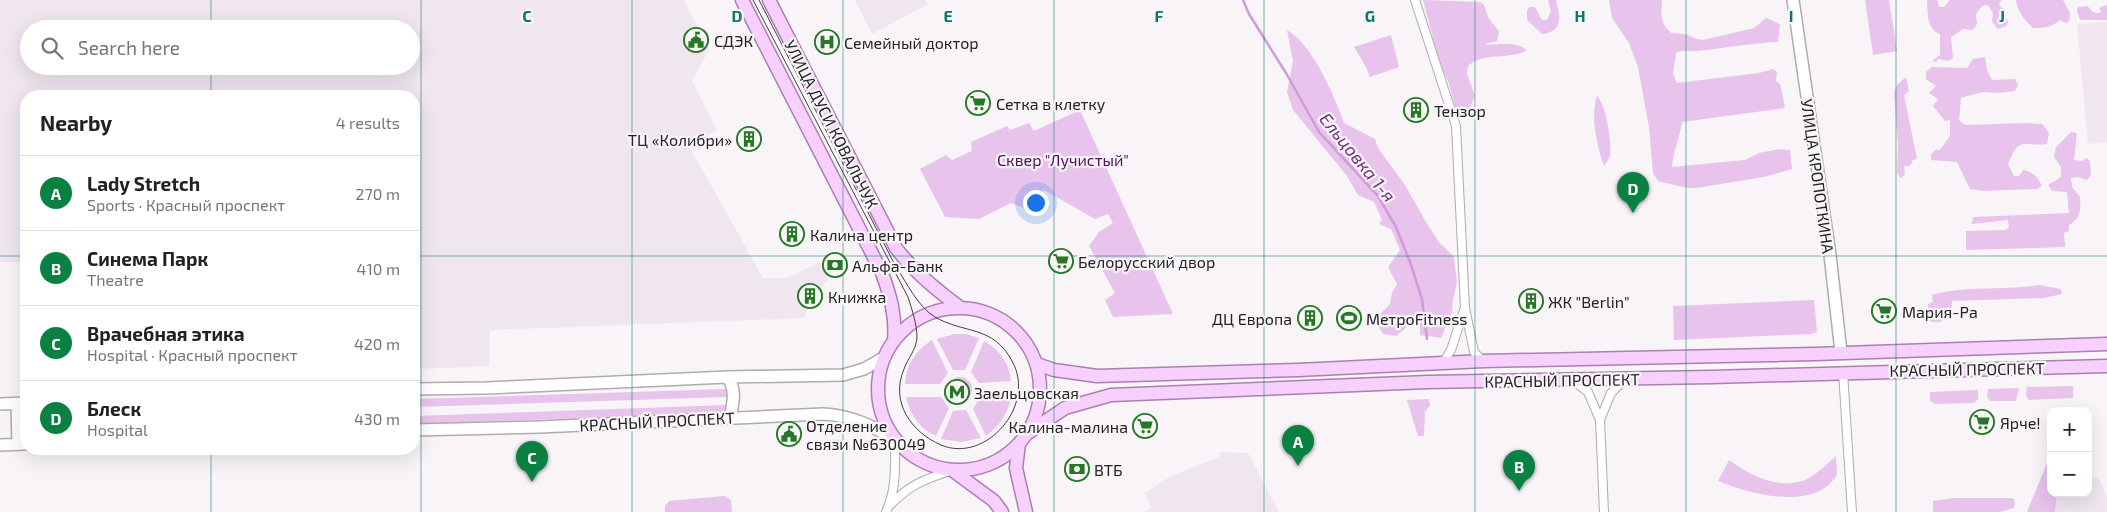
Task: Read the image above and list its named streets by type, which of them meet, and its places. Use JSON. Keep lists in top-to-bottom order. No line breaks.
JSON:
{"streets":{"main road":["УЛИЦА ДУСИ КОВАЛЬЧУК","УЛИЦА КРОПОТКИНА","КРАСНЫЙ ПРОСПЕКТ"]},"crossings":[["УЛИЦА ДУСИ КОВАЛЬЧУК","КРАСНЫЙ ПРОСПЕКТ"],["УЛИЦА КРОПОТКИНА","КРАСНЫЙ ПРОСПЕКТ"]],"water":["Ельцовка 1-я"],"parks":["Сквер \"Лучистый\""],"places":{"public building":["СДЭК","Отделение связи №630049"],"hospital":["Семейный доктор"],"supermarket":["Сетка в клетку","Белорусский двор","Мария-Ра","Ярче!","Калина-малина"],"building":["Тензор","ТЦ «Колибри»","Калина центр","Книжка","ЖК \"Berlin\"","ДЦ Европа"],"bank":["Альфа-Банк","ВТБ"],"sports":["МетроFitness"],"metro station":["Заельцовская"]},"page":{"search":"Search here","heading":["Nearby","4 results"],"list":[{"mark":"A","name":"Lady Stretch","note":"Sports · Красный проспект","value":"270 m"},{"mark":"B","name":"Синема Парк","note":"Theatre","value":"410 m"},{"mark":"C","name":"Врачебная этика","note":"Hospital · Красный проспект","value":"420 m"},{"mark":"D","name":"Блеск","note":"Hospital","value":"430 m"}],"pins":["D","A","C","B"],"map_buttons":["+","−"]},"grid":{"columns":["C","D","E","F","G","H","I","J"]}}
